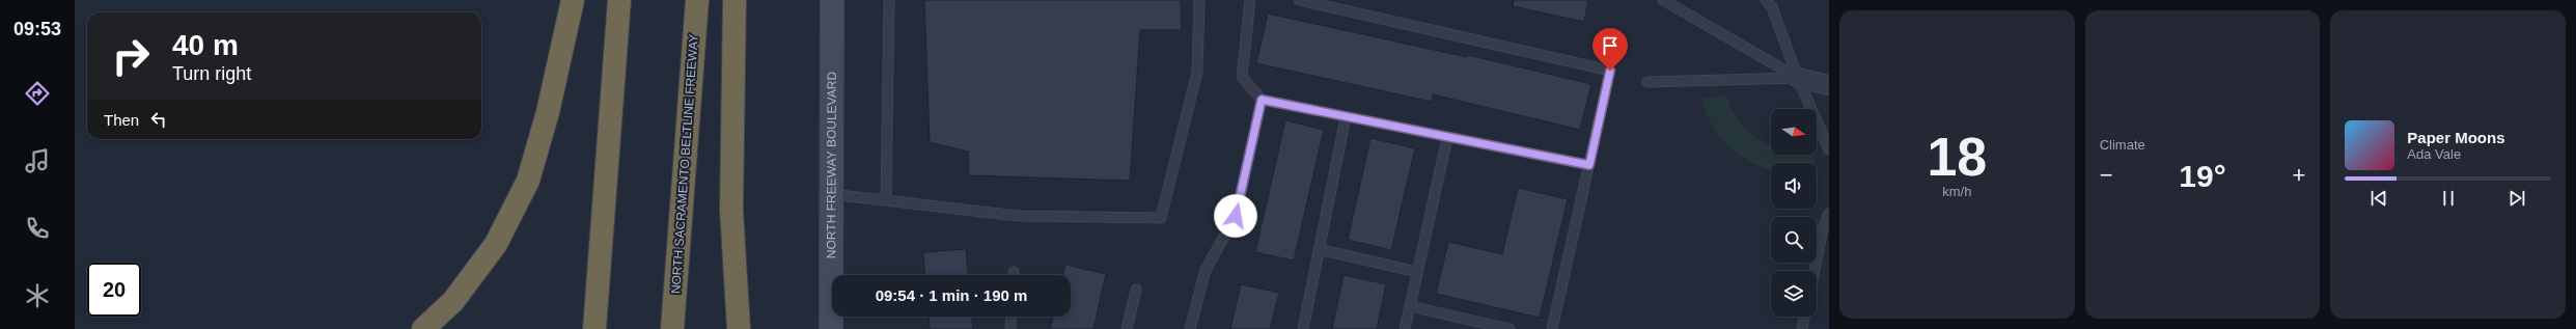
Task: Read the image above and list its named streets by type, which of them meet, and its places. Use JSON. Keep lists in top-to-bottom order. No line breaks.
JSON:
{"streets":{"highway":["NORTH SACRAMENTO BELTLINE FREEWAY"],"street":["NORTH FREEWAY BOULEVARD"]},"north":"right","page":{"tabs":"09:53","tile":[["18","km/h"],"Climate"],"turn":["40 m","Turn right"],"then":"Then","song":["Paper Moons","Ada Vale"],"heat":["−","19°","+"],"limit":"20","trip":"09:54 · 1 min · 190 m"}}
